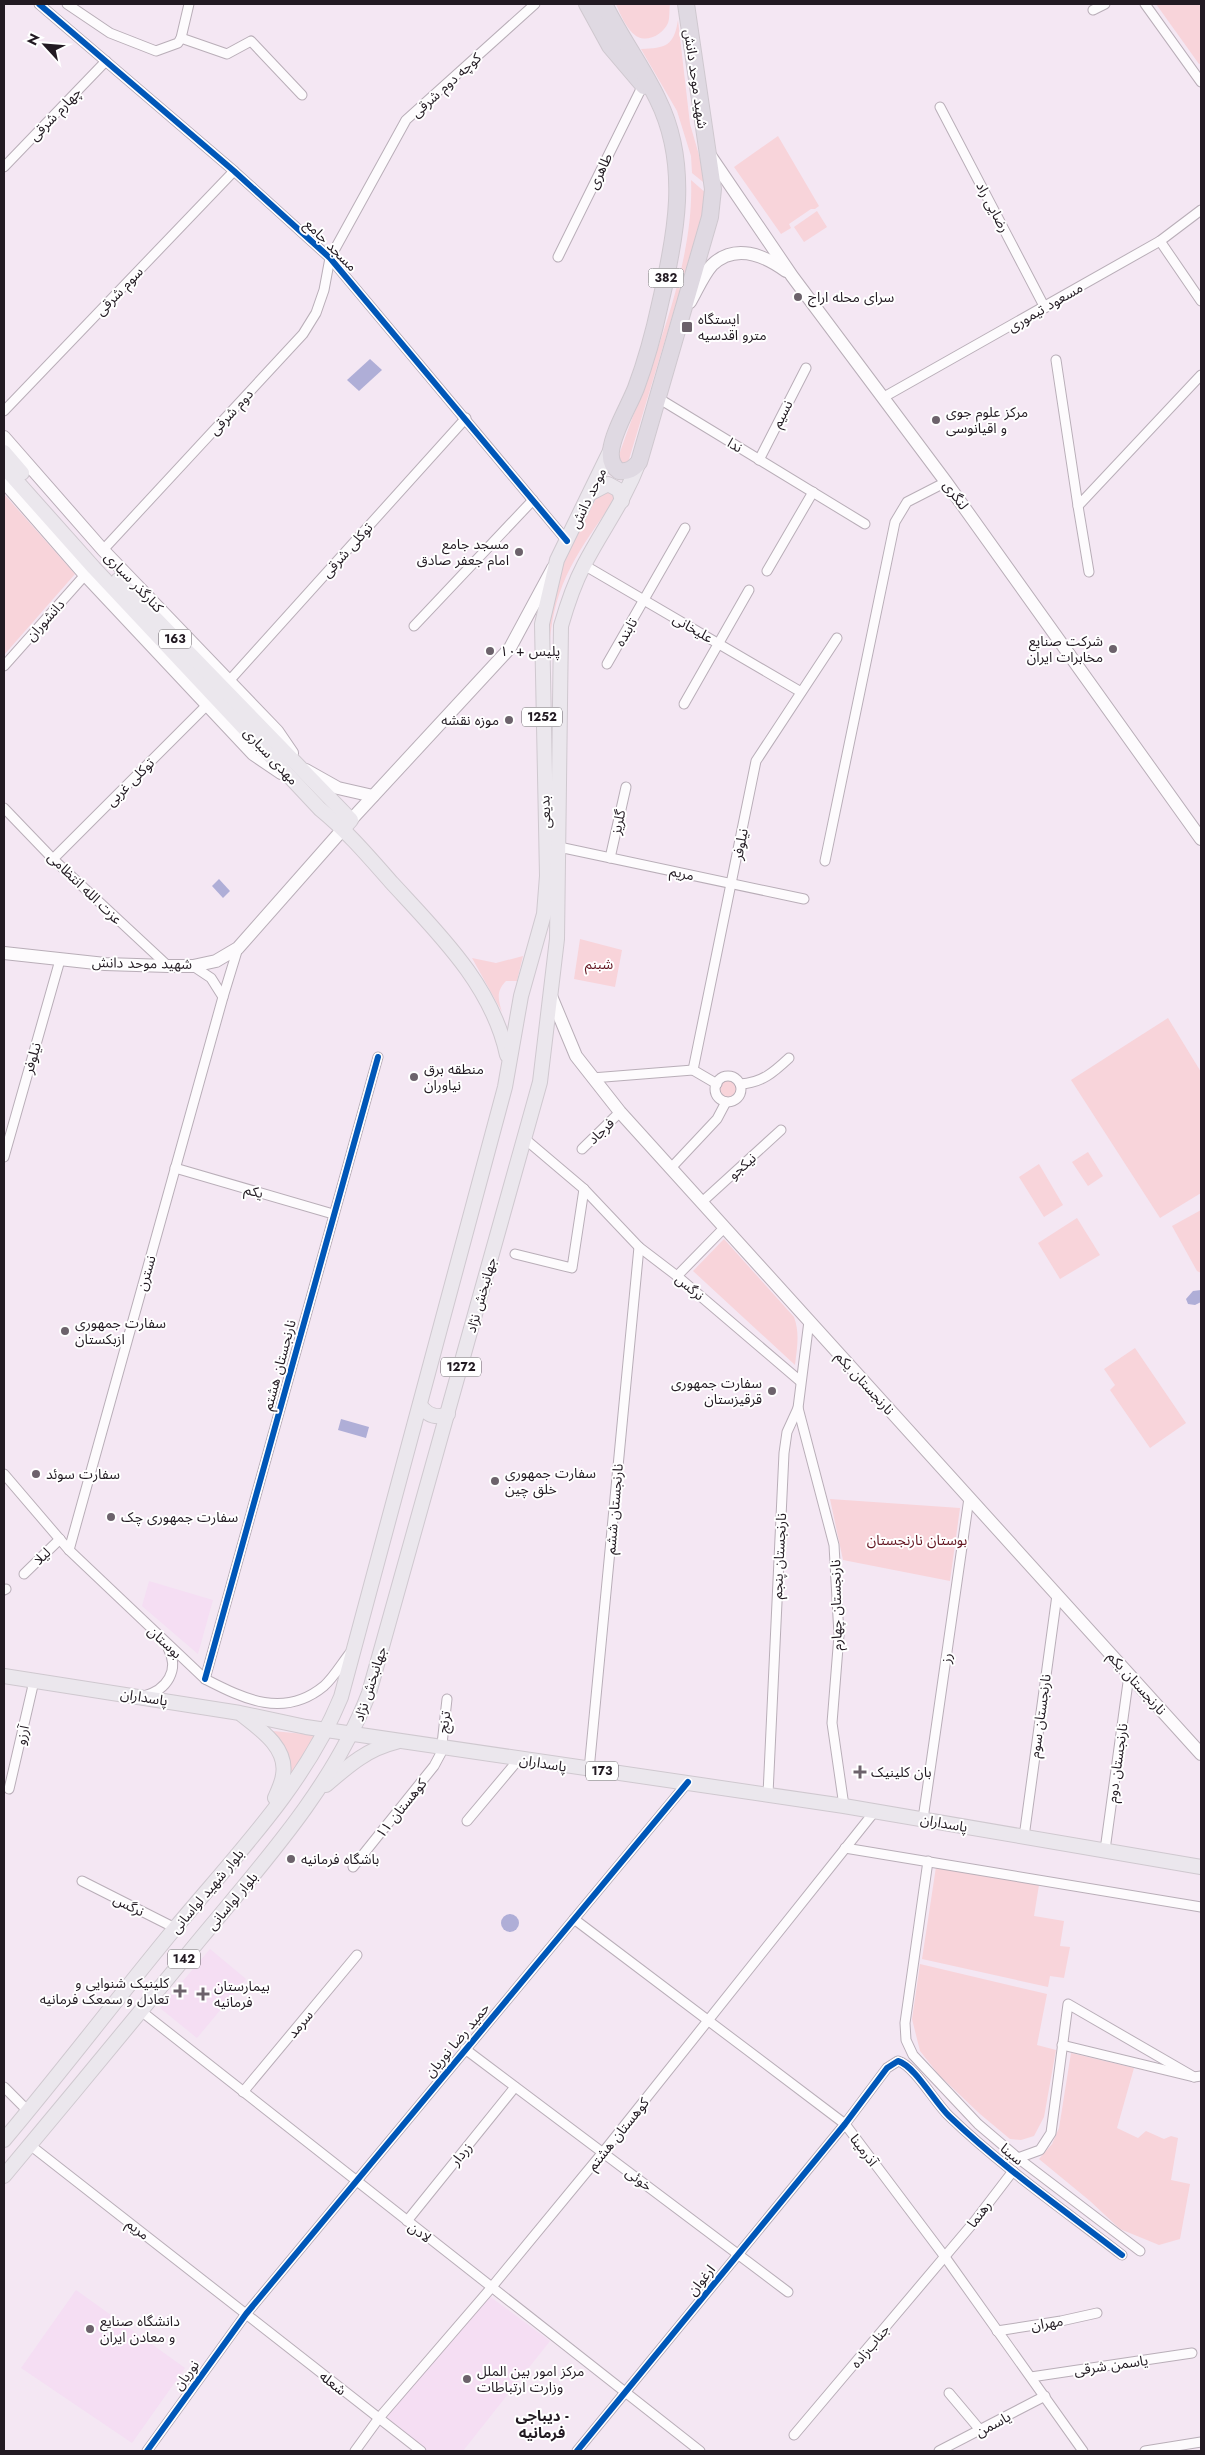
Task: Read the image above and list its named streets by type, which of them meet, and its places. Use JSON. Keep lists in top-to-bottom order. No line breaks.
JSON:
{"streets":{"highway":["شهید موحد دانش","382","موحد دانش"],"main road":["لنگری","کنارگذر سباری","163","1252","مهدی سباری","بدیعی","جهانبخش نژاد","1272","نارنجستان یکم","پاسداران","173","بلوار شهید لواسانی","بلوار لواسانی","142"],"street":["کوچه دوم شرقی","چهارم شرقی","طاهری","رضایی راد","مسجد جامع","سوم شرقی","مسعود تیموری","دوم شرقی","نسیم","ندا","توکلی شرقی","دانشوران","علیخانی","تابنده","توکلی غربی","گلریز","نیلوفر","مریم","عزت الله انتظامی","فرجاد","نیکجو","یکم","نسترن","نرگس","نارنجستان هشتم","نارنجستان ششم","لیلا","نارنجستان پنجم","نارنجستان چهارم","بوستان","رز","نارنجستان سوم","ترنج","آرزو","نارنجستان دوم","کوهستان ١١","سرمد","حمید رضا نوریان","کوهستان هشتم","آذرمینا","زردار","سینا","خوئی","رهنما","لادن","ارغوان","مهران","جناب‌زاده","یاسمن شرقى","نوریان","شعله","یاسمن"]},"crossings":[["شهید موحد دانش","لنگری"],["شهید موحد دانش","موحد دانش"],["شهید موحد دانش","مهدی سباری"],["شهید موحد دانش","نیلوفر"],["شهید موحد دانش","عزت الله انتظامی"],["شهید موحد دانش","نسترن"],["کوچه دوم شرقی","مسجد جامع"],["کوچه دوم شرقی","دوم شرقی"],["چهارم شرقی","مسجد جامع"],["رضایی راد","مسعود تیموری"],["مسجد جامع","سوم شرقی"],["مسجد جامع","دوم شرقی"],["مسجد جامع","موحد دانش"],["مسجد جامع","توکلی شرقی"],["382","موحد دانش"],["مسعود تیموری","لنگری"],["دوم شرقی","کنارگذر سباری"],["نسیم","ندا"],["ندا","موحد دانش"],["لنگری","موحد دانش"],["موحد دانش","علیخانی"],["موحد دانش","مهدی سباری"],["موحد دانش","بدیعی"],["توکلی شرقی","کنارگذر سباری"],["کنارگذر سباری","مهدی سباری"],["علیخانی","تابنده"],["علیخانی","نیلوفر"],["مهدی سباری","بدیعی"],["مهدی سباری","جهانبخش نژاد"],["توکلی غربی","عزت الله انتظامی"],["بدیعی","مریم"],["بدیعی","جهانبخش نژاد"],["بدیعی","نارنجستان یکم"],["گلریز","مریم"],["نیلوفر","مریم"],["مریم","بلوار لواسانی"],["مریم","حمید رضا نوریان"],["مریم","نوریان"],["مریم","شعله"],["فرجاد","نارنجستان یکم"],["نیکجو","نارنجستان یکم"],["یکم","نسترن"],["یکم","نارنجستان هشتم"],["نسترن","بوستان"],["نرگس","جهانبخش نژاد"],["نرگس","نارنجستان ششم"],["نرگس","نارنجستان پنجم"],["نرگس","بلوار شهید لواسانی"],["جهانبخش نژاد","نارنجستان یکم"],["جهانبخش نژاد","بوستان"],["جهانبخش نژاد","پاسداران"],["جهانبخش نژاد","بلوار شهید لواسانی"],["جهانبخش نژاد","بلوار لواسانی"],["نارنجستان هشتم","بوستان"],["نارنجستان یکم","نارنجستان پنجم"],["نارنجستان یکم","رز"],["نارنجستان یکم","نارنجستان سوم"],["نارنجستان یکم","نارنجستان دوم"],["نارنجستان ششم","پاسداران"],["لیلا","بوستان"],["نارنجستان پنجم","نارنجستان چهارم"],["نارنجستان پنجم","پاسداران"],["نارنجستان چهارم","پاسداران"],["رز","پاسداران"],["پاسداران","نارنجستان سوم"],["پاسداران","ترنج"],["پاسداران","آرزو"],["پاسداران","نارنجستان دوم"],["پاسداران","کوهستان ١١"],["پاسداران","بلوار شهید لواسانی"],["پاسداران","بلوار لواسانی"],["پاسداران","حمید رضا نوریان"],["پاسداران","کوهستان هشتم"],["ترنج","کوهستان ١١"],["بلوار لواسانی","لادن"],["سرمد","لادن"],["حمید رضا نوریان","آذرمینا"],["حمید رضا نوریان","خوئی"],["حمید رضا نوریان","لادن"],["حمید رضا نوریان","نوریان"],["حمید رضا نوریان","شعله"],["کوهستان هشتم","آذرمینا"],["کوهستان هشتم","خوئی"],["کوهستان هشتم","لادن"],["کوهستان هشتم","شعله"],["آذرمینا","رهنما"],["آذرمینا","ارغوان"],["آذرمینا","مهران"],["آذرمینا","جناب‌زاده"],["آذرمینا","یاسمن شرقى"],["آذرمینا","یاسمن"],["زردار","خوئی"],["زردار","لادن"],["سینا","رهنما"],["سینا","ارغوان"],["خوئی","ارغوان"],["رهنما","جناب‌زاده"],["لادن","ارغوان"],["نوریان","شعله"]],"districts":["دیباجی - فرمانیه"],"parks":["شبنم","بوستان نارنجستان"],"places":{"other":["سرای محله اراج","مرکز علوم جوی و اقیانوسی","مسجد جامع امام جعفر صادق","شرکت صنایع مخابرات ایران","پلیس +۱۰","موزه نقشه","منطقه برق نیاوران","سفارت جمهوری ازبکستان","سفارت جمهوری قرقیزستان","سفارت سوئد","سفارت جمهوری خلق چین","سفارت جمهوری چک","باشگاه فرمانیه","دانشگاه صنایع و معادن ایران","مرکز امور بین الملل وزارت ارتباطات"],"transit":["ایستگاه مترو اقدسیه"],"health":["بان کلینیک","کلینیک شنوایی و تعادل و سمعک فرمانیه","بیمارستان فرمانیه"]},"north":"top left"}
